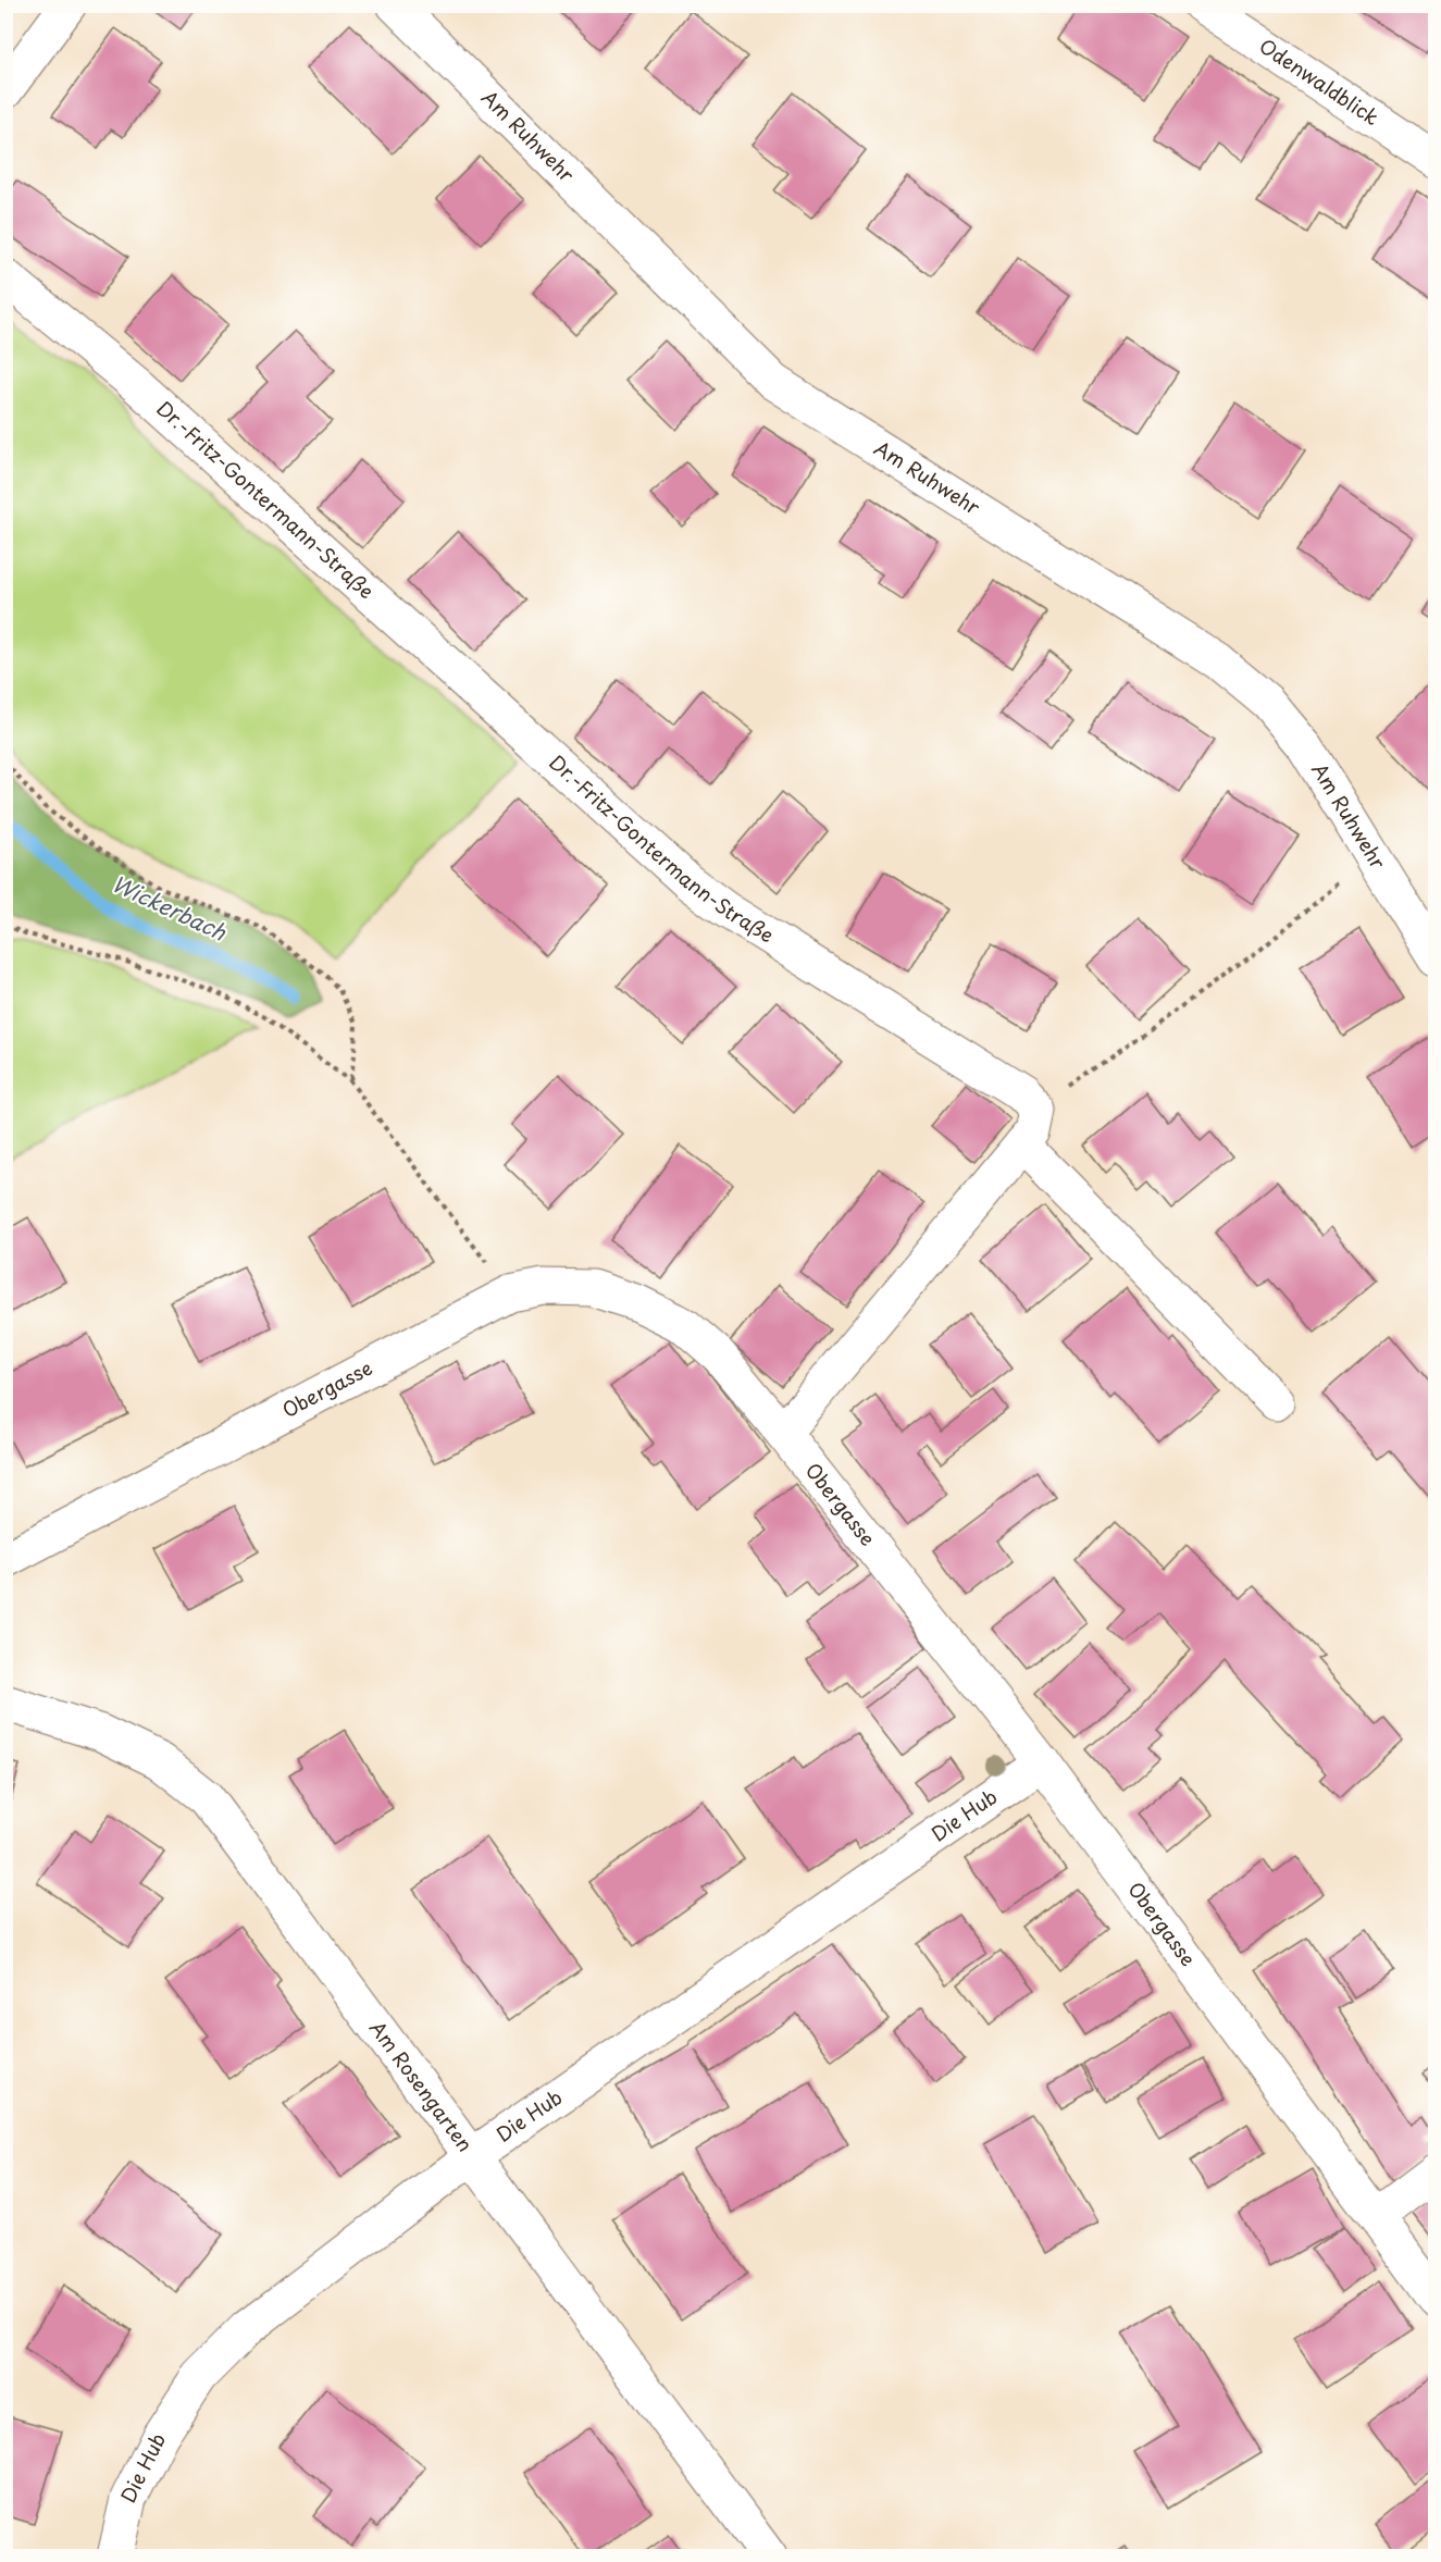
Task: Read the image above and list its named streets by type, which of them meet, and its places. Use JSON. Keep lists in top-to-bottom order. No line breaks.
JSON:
{"streets":{"street":["Odenwaldblick","Am Ruhwehr","Dr.-Fritz-Gontermann-Straße","Obergasse","Die Hub","Am Rosengarten"]},"crossings":[["Obergasse","Die Hub"],["Die Hub","Am Rosengarten"]],"water":["Wickerbach"]}
